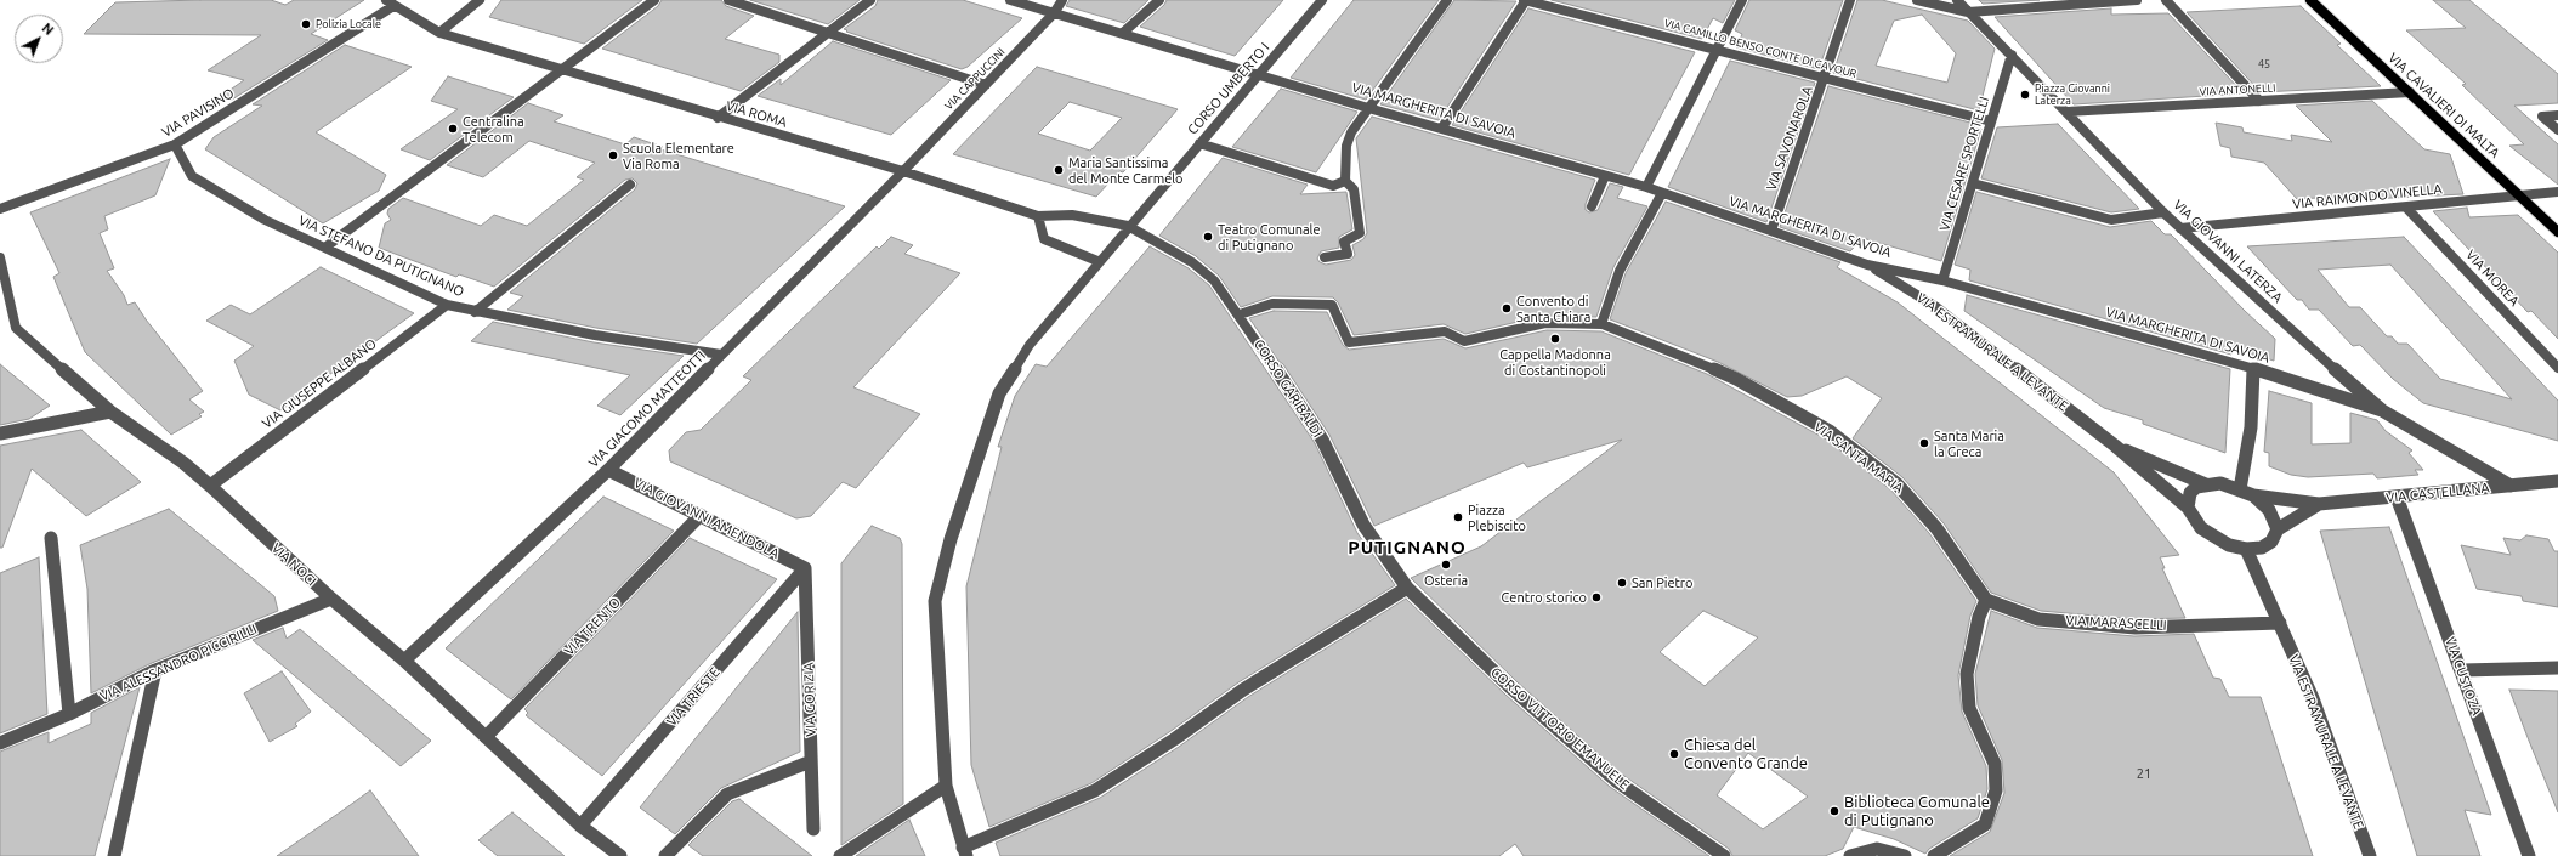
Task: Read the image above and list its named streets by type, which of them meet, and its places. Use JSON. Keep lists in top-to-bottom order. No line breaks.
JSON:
{"streets":{"main road":["VIA CAVALIERI DI MALTA"],"street":["VIA CAMILLO BENSO CONTE DI CAVOUR","VIA CAPPUCCINI","CORSO UMBERTO I","VIA ANTONELLI","VIA MARGHERITA DI SAVOIA","VIA PAVISINO","VIA ROMA","VIA SAVONAROLA","VIA CESARE SPORTELLI","VIA RAIMONDO VINELLA","VIA GIOVANNI LATERZA","VIA STEFANO DA PUTIGNANO","VIA MOREA","VIA ESTRAMURALE A LEVANTE","VIA GIUSEPPE ALBANO","CORSO GARIBALDI","VIA GIACOMO MATTEOTTI","VIA SANTA MARIA","VIA CASTELLANA","VIA GIOVANNI AMENDOLA","VIA NOCI","VIA MARASCELLI","VIA TRENTO","VIA ALESSANDRO PICCIRILLI","VIA CUSTOZA","VIA TRIESTE","VIA GORIZIA","CORSO VITTORIO EMANUELE"]},"crossings":[["VIA CAMILLO BENSO CONTE DI CAVOUR","VIA SAVONAROLA"],["VIA CAMILLO BENSO CONTE DI CAVOUR","VIA CESARE SPORTELLI"],["VIA CAPPUCCINI","VIA MARGHERITA DI SAVOIA"],["VIA CAPPUCCINI","VIA ROMA"],["VIA CAPPUCCINI","VIA GIACOMO MATTEOTTI"],["CORSO UMBERTO I","VIA MARGHERITA DI SAVOIA"],["CORSO UMBERTO I","VIA ROMA"],["CORSO UMBERTO I","CORSO GARIBALDI"],["VIA ANTONELLI","VIA CAVALIERI DI MALTA"],["VIA ANTONELLI","VIA GIOVANNI LATERZA"],["VIA CAVALIERI DI MALTA","VIA RAIMONDO VINELLA"],["VIA MARGHERITA DI SAVOIA","VIA SAVONAROLA"],["VIA MARGHERITA DI SAVOIA","VIA CESARE SPORTELLI"],["VIA MARGHERITA DI SAVOIA","VIA GIOVANNI LATERZA"],["VIA MARGHERITA DI SAVOIA","VIA ESTRAMURALE A LEVANTE"],["VIA PAVISINO","VIA ROMA"],["VIA PAVISINO","VIA STEFANO DA PUTIGNANO"],["VIA ROMA","CORSO GARIBALDI"],["VIA ROMA","VIA GIACOMO MATTEOTTI"],["VIA CESARE SPORTELLI","VIA GIOVANNI LATERZA"],["VIA RAIMONDO VINELLA","VIA GIOVANNI LATERZA"],["VIA RAIMONDO VINELLA","VIA MOREA"],["VIA GIOVANNI LATERZA","VIA CASTELLANA"],["VIA STEFANO DA PUTIGNANO","VIA GIUSEPPE ALBANO"],["VIA STEFANO DA PUTIGNANO","VIA GIACOMO MATTEOTTI"],["VIA ESTRAMURALE A LEVANTE","VIA CASTELLANA"],["VIA ESTRAMURALE A LEVANTE","VIA MARASCELLI"],["VIA GIUSEPPE ALBANO","VIA NOCI"],["CORSO GARIBALDI","VIA SANTA MARIA"],["CORSO GARIBALDI","CORSO VITTORIO EMANUELE"],["VIA GIACOMO MATTEOTTI","VIA GIOVANNI AMENDOLA"],["VIA GIACOMO MATTEOTTI","VIA NOCI"],["VIA SANTA MARIA","VIA MARASCELLI"],["VIA CASTELLANA","VIA CUSTOZA"],["VIA GIOVANNI AMENDOLA","VIA TRENTO"],["VIA GIOVANNI AMENDOLA","VIA TRIESTE"],["VIA GIOVANNI AMENDOLA","VIA GORIZIA"],["VIA NOCI","VIA TRENTO"],["VIA NOCI","VIA ALESSANDRO PICCIRILLI"],["VIA NOCI","VIA TRIESTE"],["VIA TRIESTE","VIA GORIZIA"]],"districts":["PUTIGNANO"],"places":["Polizia Locale","Piazza Giovanni Laterza","Centralina Telecom","Scuola Elementare Via Roma","Maria Santissima del Monte Carmelo","Teatro Comunale di Putignano","Convento di Santa Chiara","Cappella Madonna di Costantinopoli","Santa Maria la Greca","Piazza Plebiscito","Osteria","San Pietro","Centro storico","Chiesa del Convento Grande","Biblioteca Comunale di Putignano"],"house_numbers":["45","21"],"north":"top right"}
